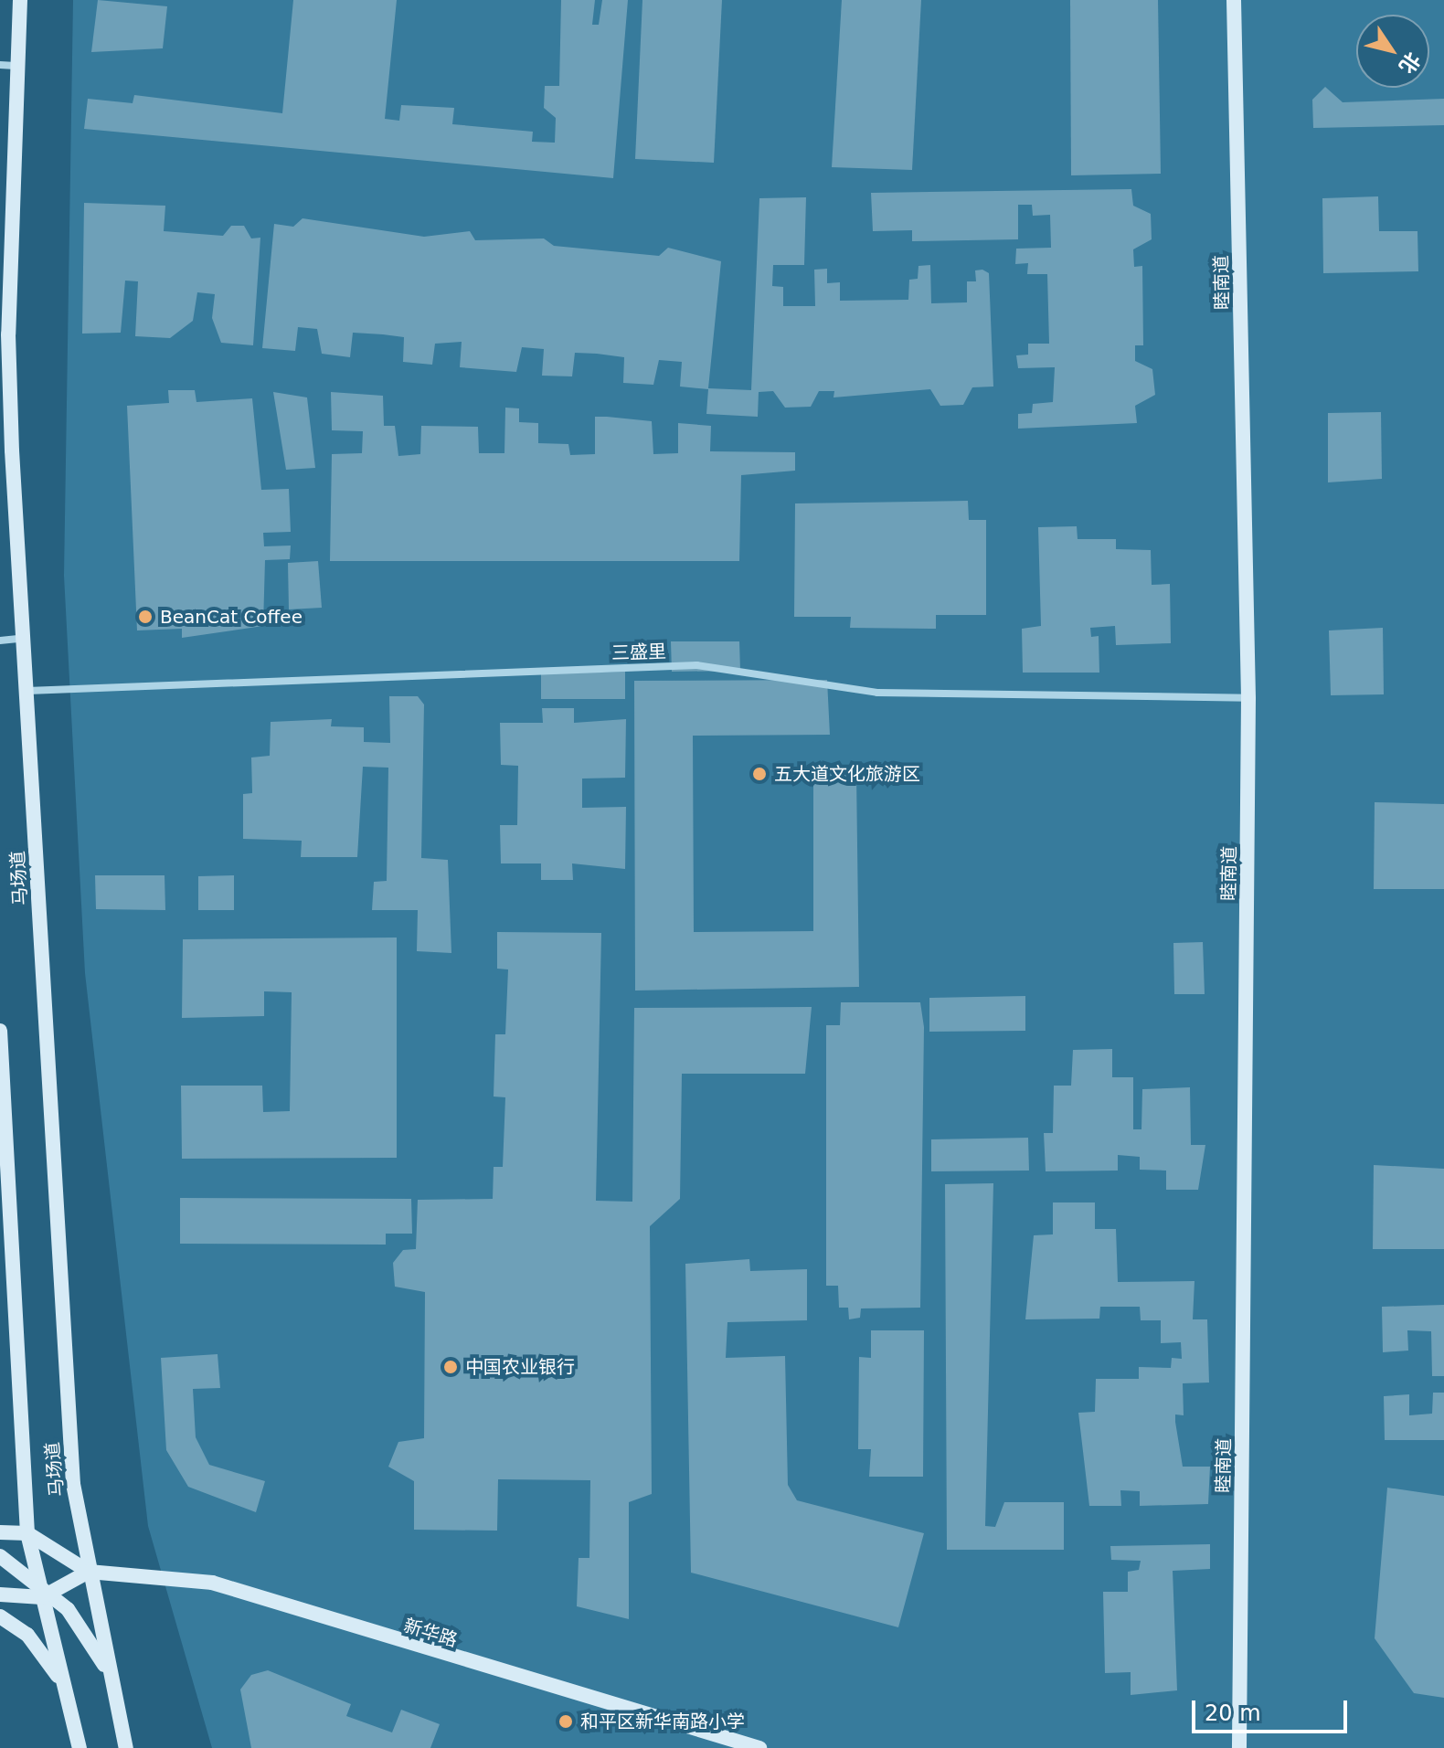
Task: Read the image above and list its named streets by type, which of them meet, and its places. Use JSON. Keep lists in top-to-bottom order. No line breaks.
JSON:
{"streets":{"main road":["睦南道","马场道","新华路"],"street":["三盛里"]},"crossings":[["睦南道","三盛里"],["三盛里","马场道"],["马场道","新华路"]],"places":["BeanCat Coffee","五大道文化旅游区","中国农业银行","和平区新华南路小学"],"scale_bar":"20 m","north":"bottom right"}
